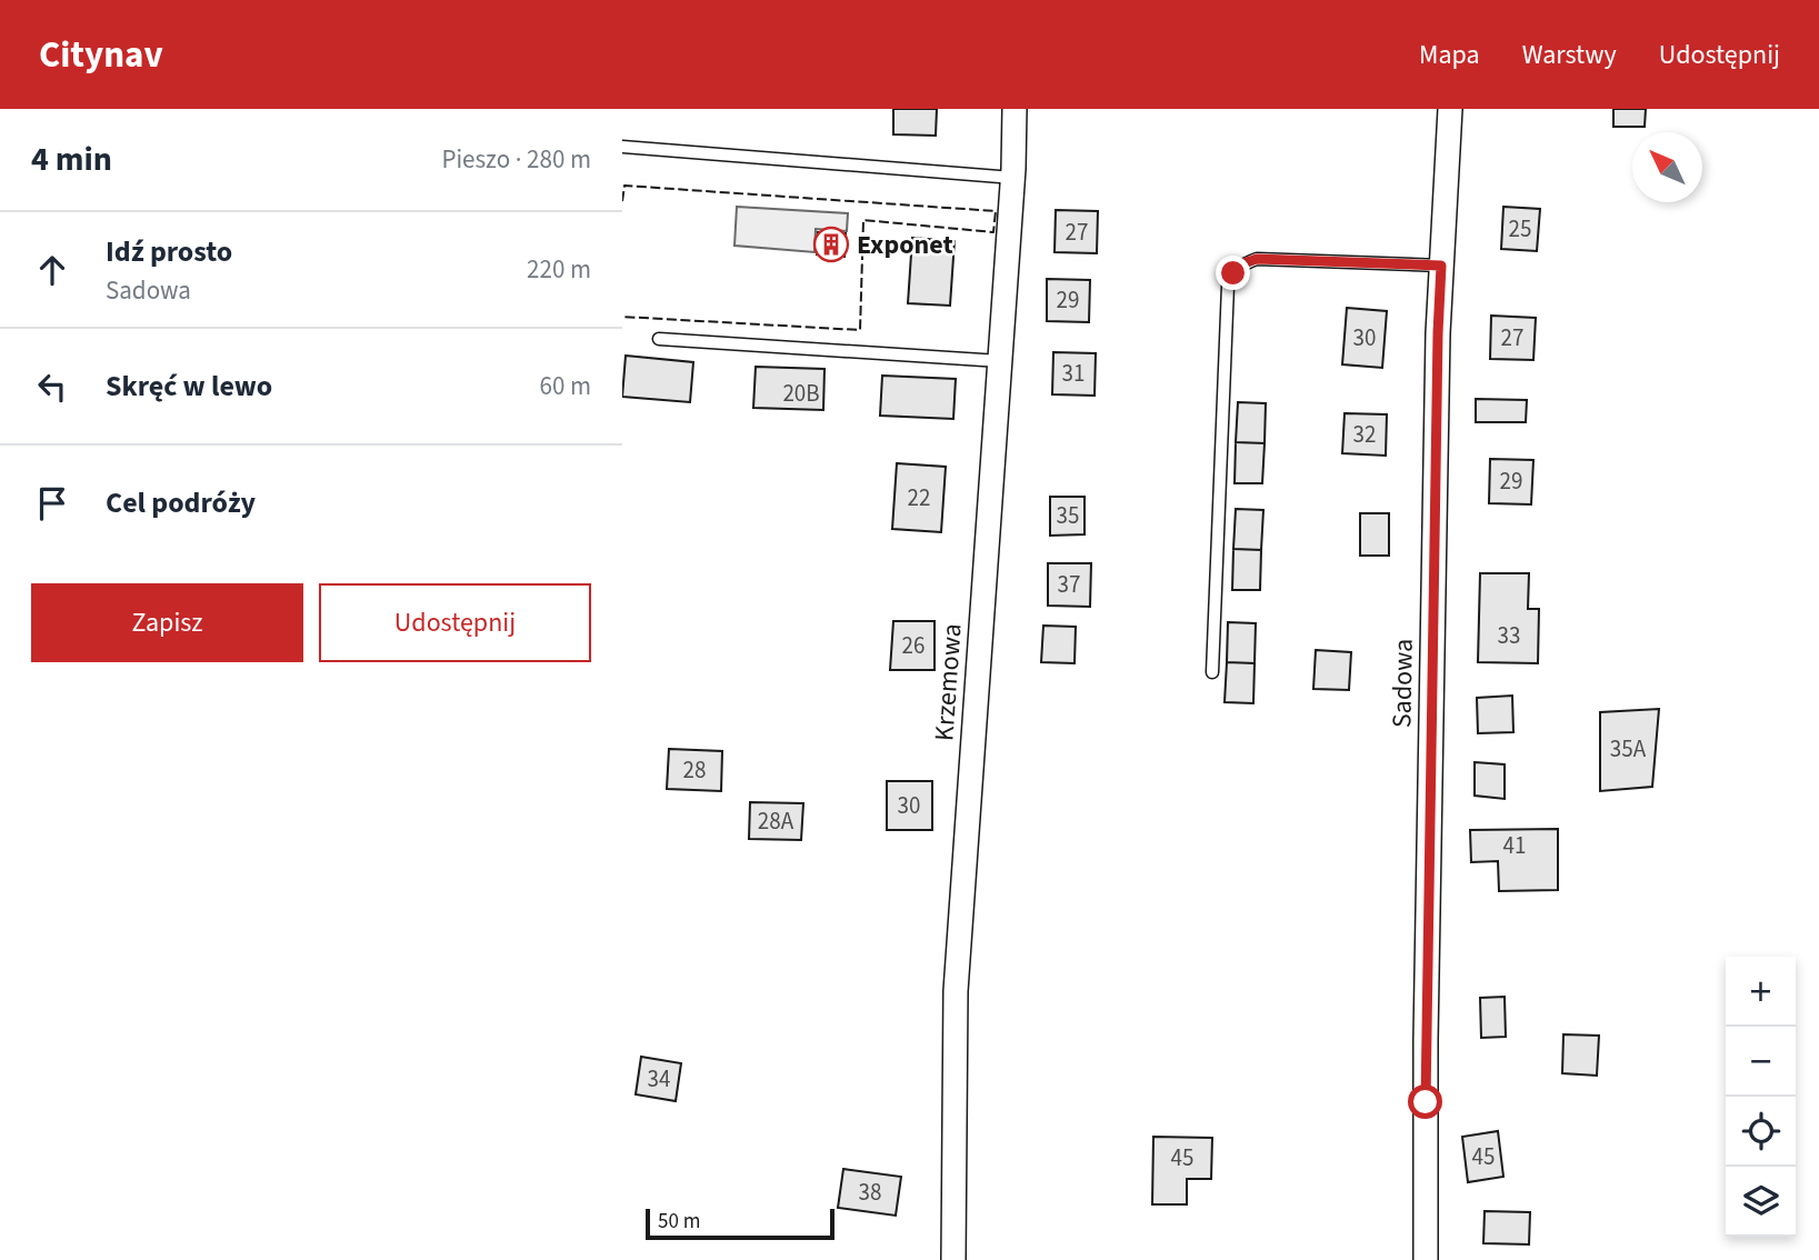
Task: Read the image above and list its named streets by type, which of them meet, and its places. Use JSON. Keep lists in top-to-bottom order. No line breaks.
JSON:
{"streets":{"street":["Krzemowa","Sadowa"]},"places":{"building":["Exponet"]},"house_numbers":["25","27","29","30","27","31","20B","32","29","22","35","37","33","26","35A","28","30","28A","41","34","45","45","38"],"scale_bar":"50 m","north":"top left","page":{"header":"Citynav","nav":["Mapa","Warstwy","Udostępnij"],"heading":["4 min","Pieszo · 280 m"],"list":[["Idź prosto","Sadowa","220 m"],["Skręć w lewo","60 m"],"Cel podróży"],"buttons":["Zapisz","Udostępnij"],"map_buttons":["+","−"],"scale":"50 m"}}
